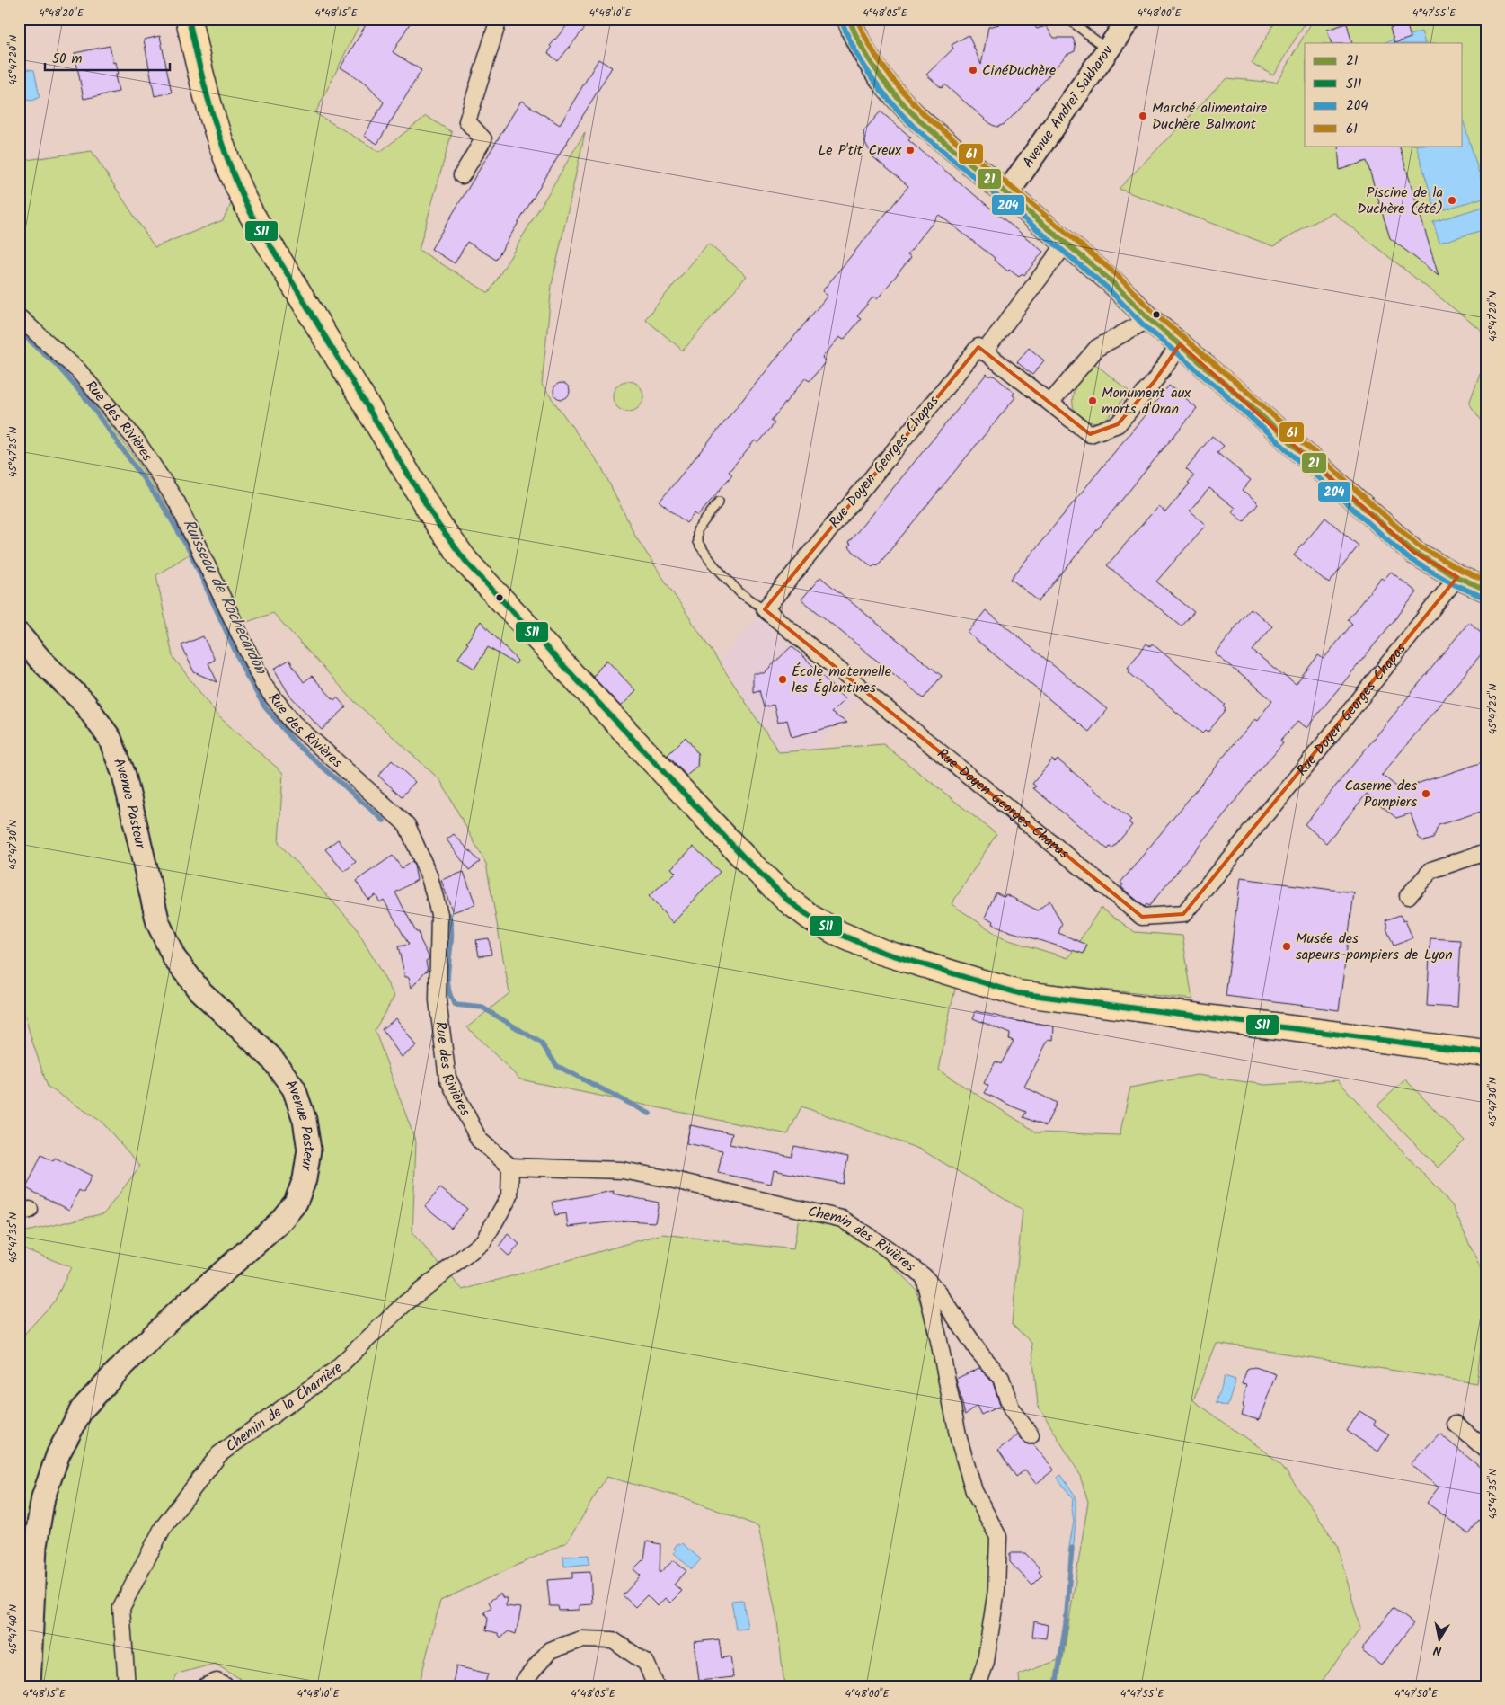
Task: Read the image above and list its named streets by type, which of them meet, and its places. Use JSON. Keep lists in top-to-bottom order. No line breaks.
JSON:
{"streets":{"main road":["Avenue Andreï Sakharov","Avenue Pasteur"],"street":["Rue des Rivières","Rue Doyen Georges Chapas","Chemin des Rivières","Chemin de la Charrière"]},"crossings":[["Rue des Rivières","Chemin des Rivières"],["Rue des Rivières","Chemin de la Charrière"],["Chemin des Rivières","Chemin de la Charrière"]],"water":["Ruisseau de Rochecardon"],"places":["CinéDuchère","Marché alimentaire Duchère Balmont","Le P'tit Creux","Piscine de la Duchère (été)","Monument aux morts d'Oran","École maternelle les Églantines","Caserne des Pompiers","Musée des sapeurs-pompiers de Lyon"],"lines":["transit line 21","transit line S11","transit line 61","transit line 204"],"legend":["21","S11","204","61"],"scale_bar":"50 m","north":"bottom","coordinates":["4°48'20\"E","4°48'15\"E","4°48'10\"E","4°48'05\"E","4°48'00\"E","4°47'55\"E","45°47'20\"N","45°47'25\"N","45°47'30\"N","45°47'35\"N","45°47'40\"N","4°47'50\"E"]}
